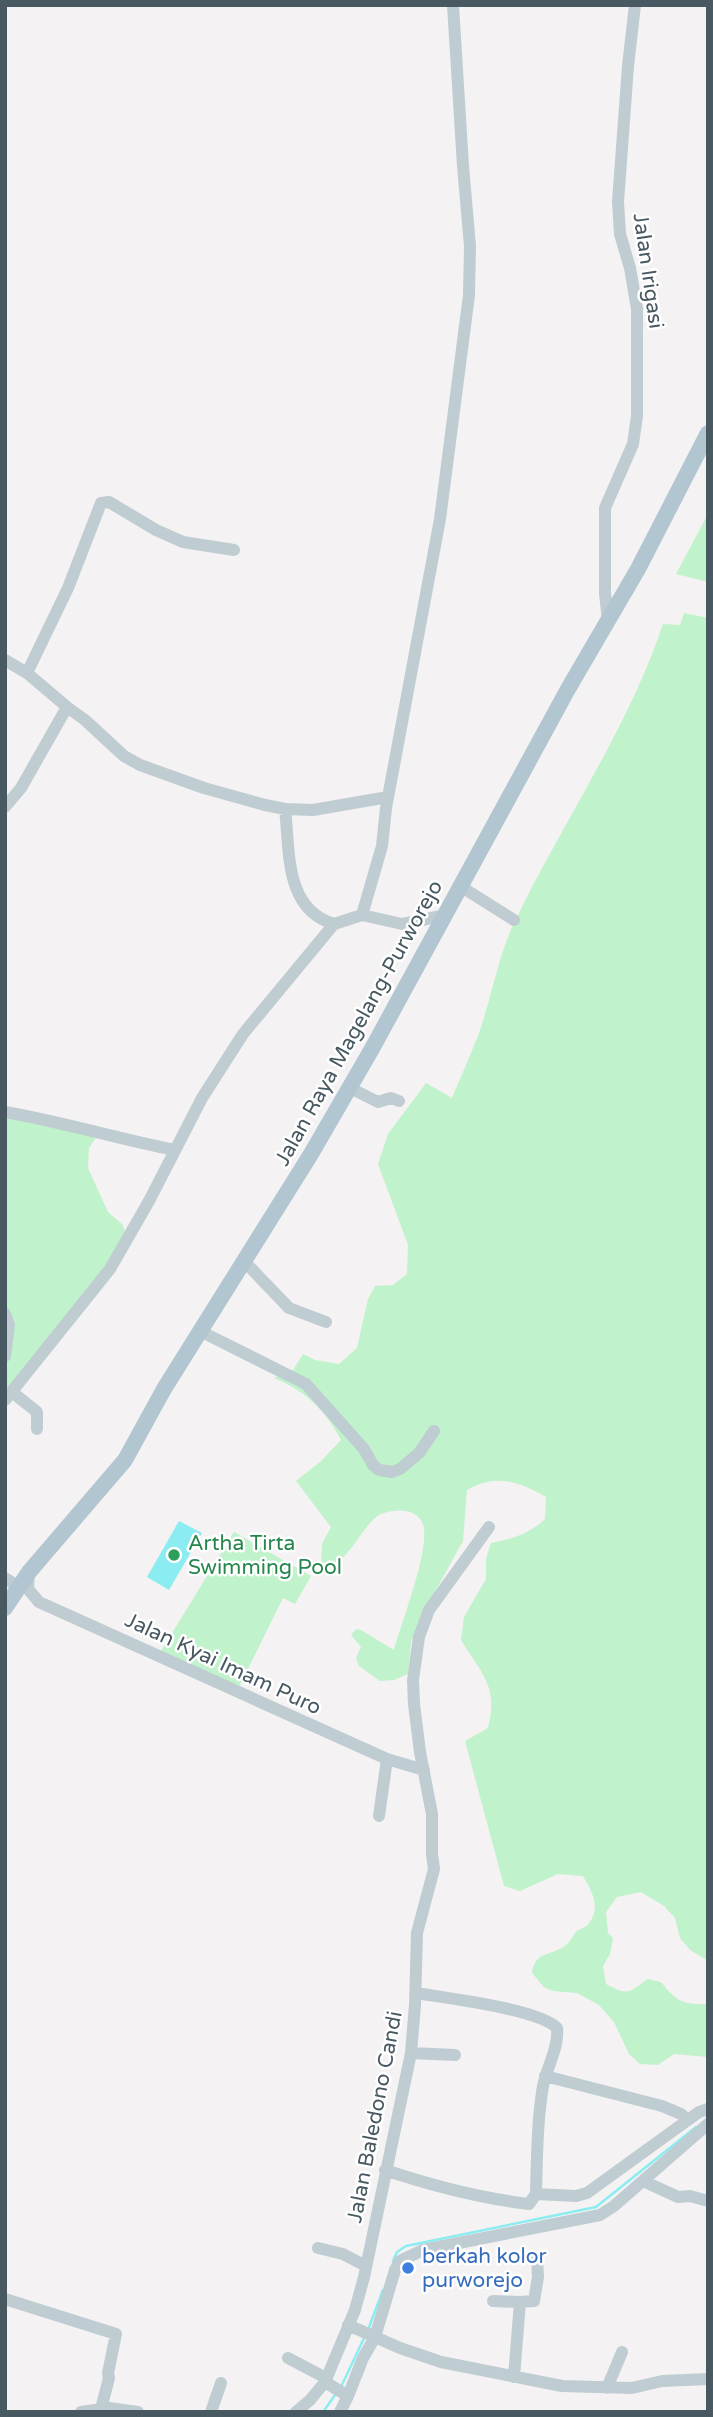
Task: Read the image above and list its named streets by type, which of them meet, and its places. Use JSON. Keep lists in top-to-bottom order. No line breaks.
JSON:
{"streets":{"main road":["Jalan Raya Magelang-Purworejo"],"street":["Jalan Irigasi","Jalan Kyai Imam Puro","Jalan Baledono Candi"]},"crossings":[["Jalan Irigasi","Jalan Raya Magelang-Purworejo"],["Jalan Raya Magelang-Purworejo","Jalan Kyai Imam Puro"],["Jalan Kyai Imam Puro","Jalan Baledono Candi"]],"places":["Artha Tirta Swimming Pool","berkah kolor purworejo"]}
